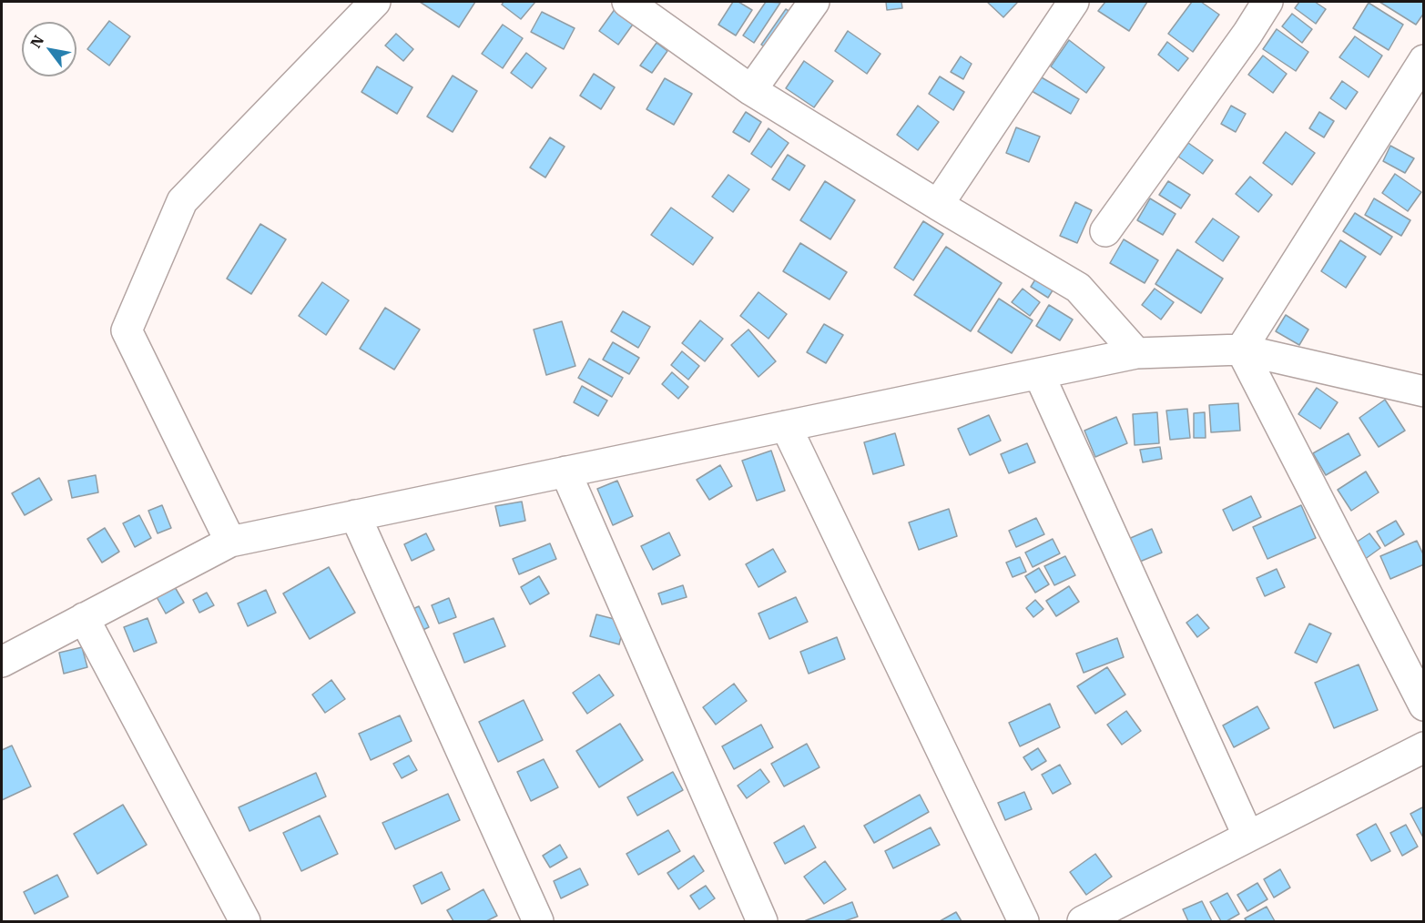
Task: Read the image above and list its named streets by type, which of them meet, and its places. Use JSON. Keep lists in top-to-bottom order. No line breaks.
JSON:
{"north":"top left"}
